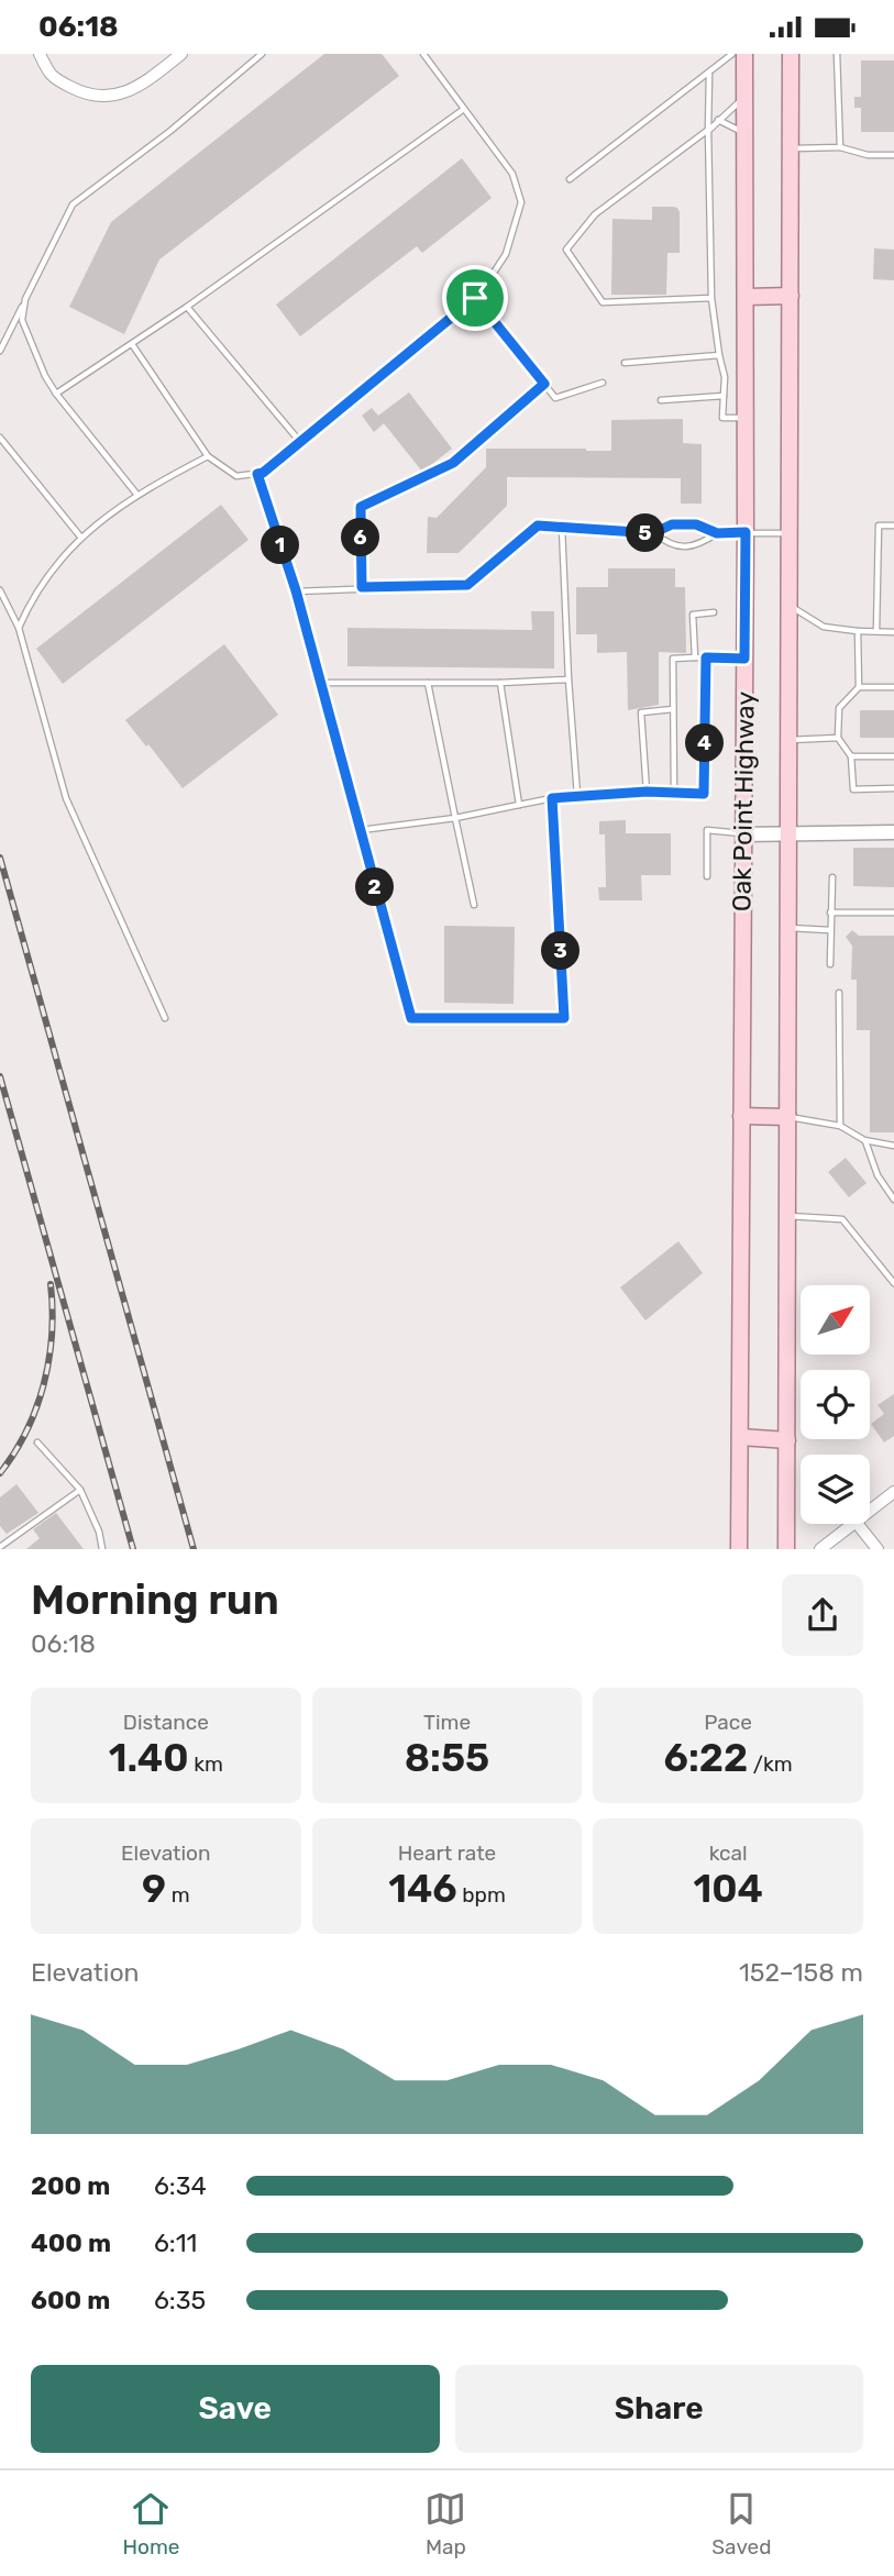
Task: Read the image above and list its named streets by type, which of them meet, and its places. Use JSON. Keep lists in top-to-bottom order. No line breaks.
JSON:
{"streets":{"main road":["Oak Point Highway"]},"north":"top right","page":{"status":"06:18","pins":["5","6","1","4","2","3"],"heading":["Morning run","06:18"],"stats":[["Distance","1.40 km"],["Time","8:55"],["Pace","6:22 /km"],["Elevation","9 m"],["Heart rate","146 bpm"],["kcal","104"]],"chart":["Elevation","152–158 m"],"list":[{"name":"200 m","note":"6:34"},{"name":"400 m","note":"6:11"},{"name":"600 m","note":"6:35"}],"buttons":["Save","Share"],"tabs":["Home","Map","Saved"]}}
